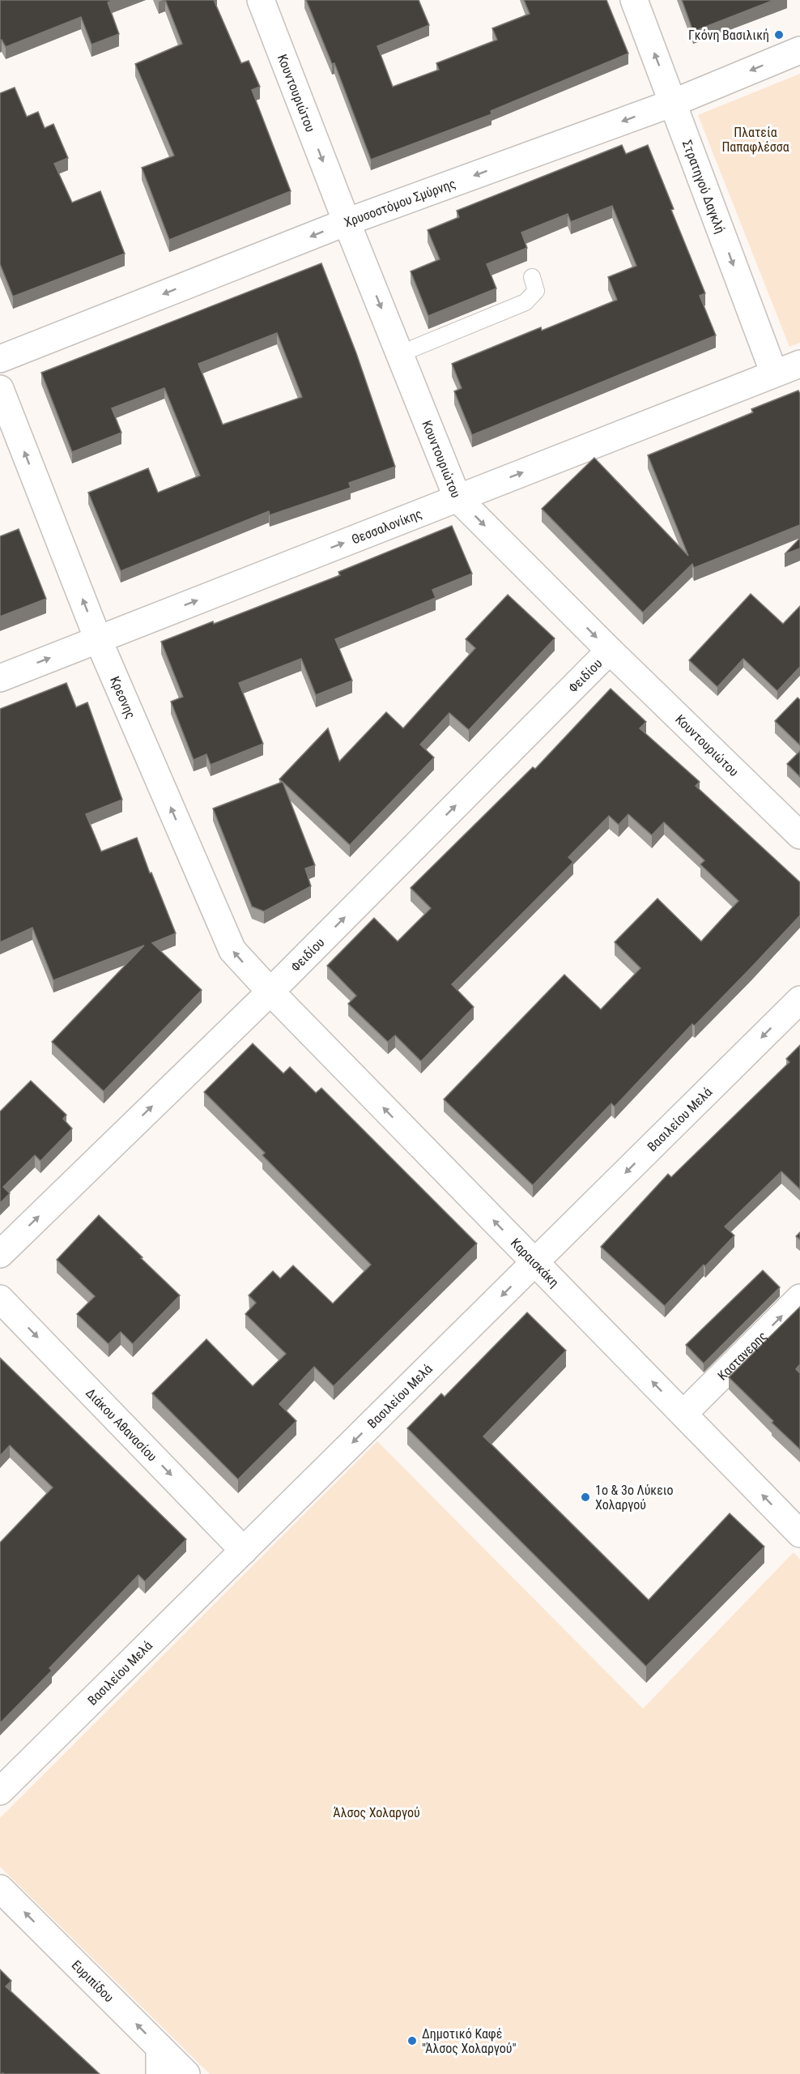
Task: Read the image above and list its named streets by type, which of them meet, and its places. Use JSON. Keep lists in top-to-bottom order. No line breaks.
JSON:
{"streets":{"street":["Κουντουριώτου","Στρατηγού Δαγκλή","Χρυσοστόμου Σμύρνης","Θεσσαλονίκης","Φειδίου","Κρεσνης","Βασιλείου Μελά","Καραισκάκη","Καστανερης","Διάκου Αθανασίου","Ευριπίδου"]},"crossings":[["Κουντουριώτου","Χρυσοστόμου Σμύρνης"],["Κουντουριώτου","Θεσσαλονίκης"],["Κουντουριώτου","Φειδίου"],["Στρατηγού Δαγκλή","Χρυσοστόμου Σμύρνης"],["Στρατηγού Δαγκλή","Θεσσαλονίκης"],["Θεσσαλονίκης","Κρεσνης"],["Φειδίου","Κρεσνης"],["Φειδίου","Καραισκάκη"],["Κρεσνης","Καραισκάκη"],["Βασιλείου Μελά","Καραισκάκη"],["Βασιλείου Μελά","Διάκου Αθανασίου"],["Καραισκάκη","Καστανερης"]],"one_way":["Κουντουριώτου","Χρυσοστόμου Σμύρνης","Θεσσαλονίκης","Φειδίου","Κρεσνης","Βασιλείου Μελά","Καραισκάκη","Καστανερης","Διάκου Αθανασίου","Ευριπίδου"],"parks":["Πλατεία Παπαφλέσσα","Άλσος Χολαργού"],"places":["Γκόνη Βασιλική","1ο & 3ο Λύκειο Χολαργού","Δημοτικό Καφέ \"Άλσος Χολαργού\""]}
